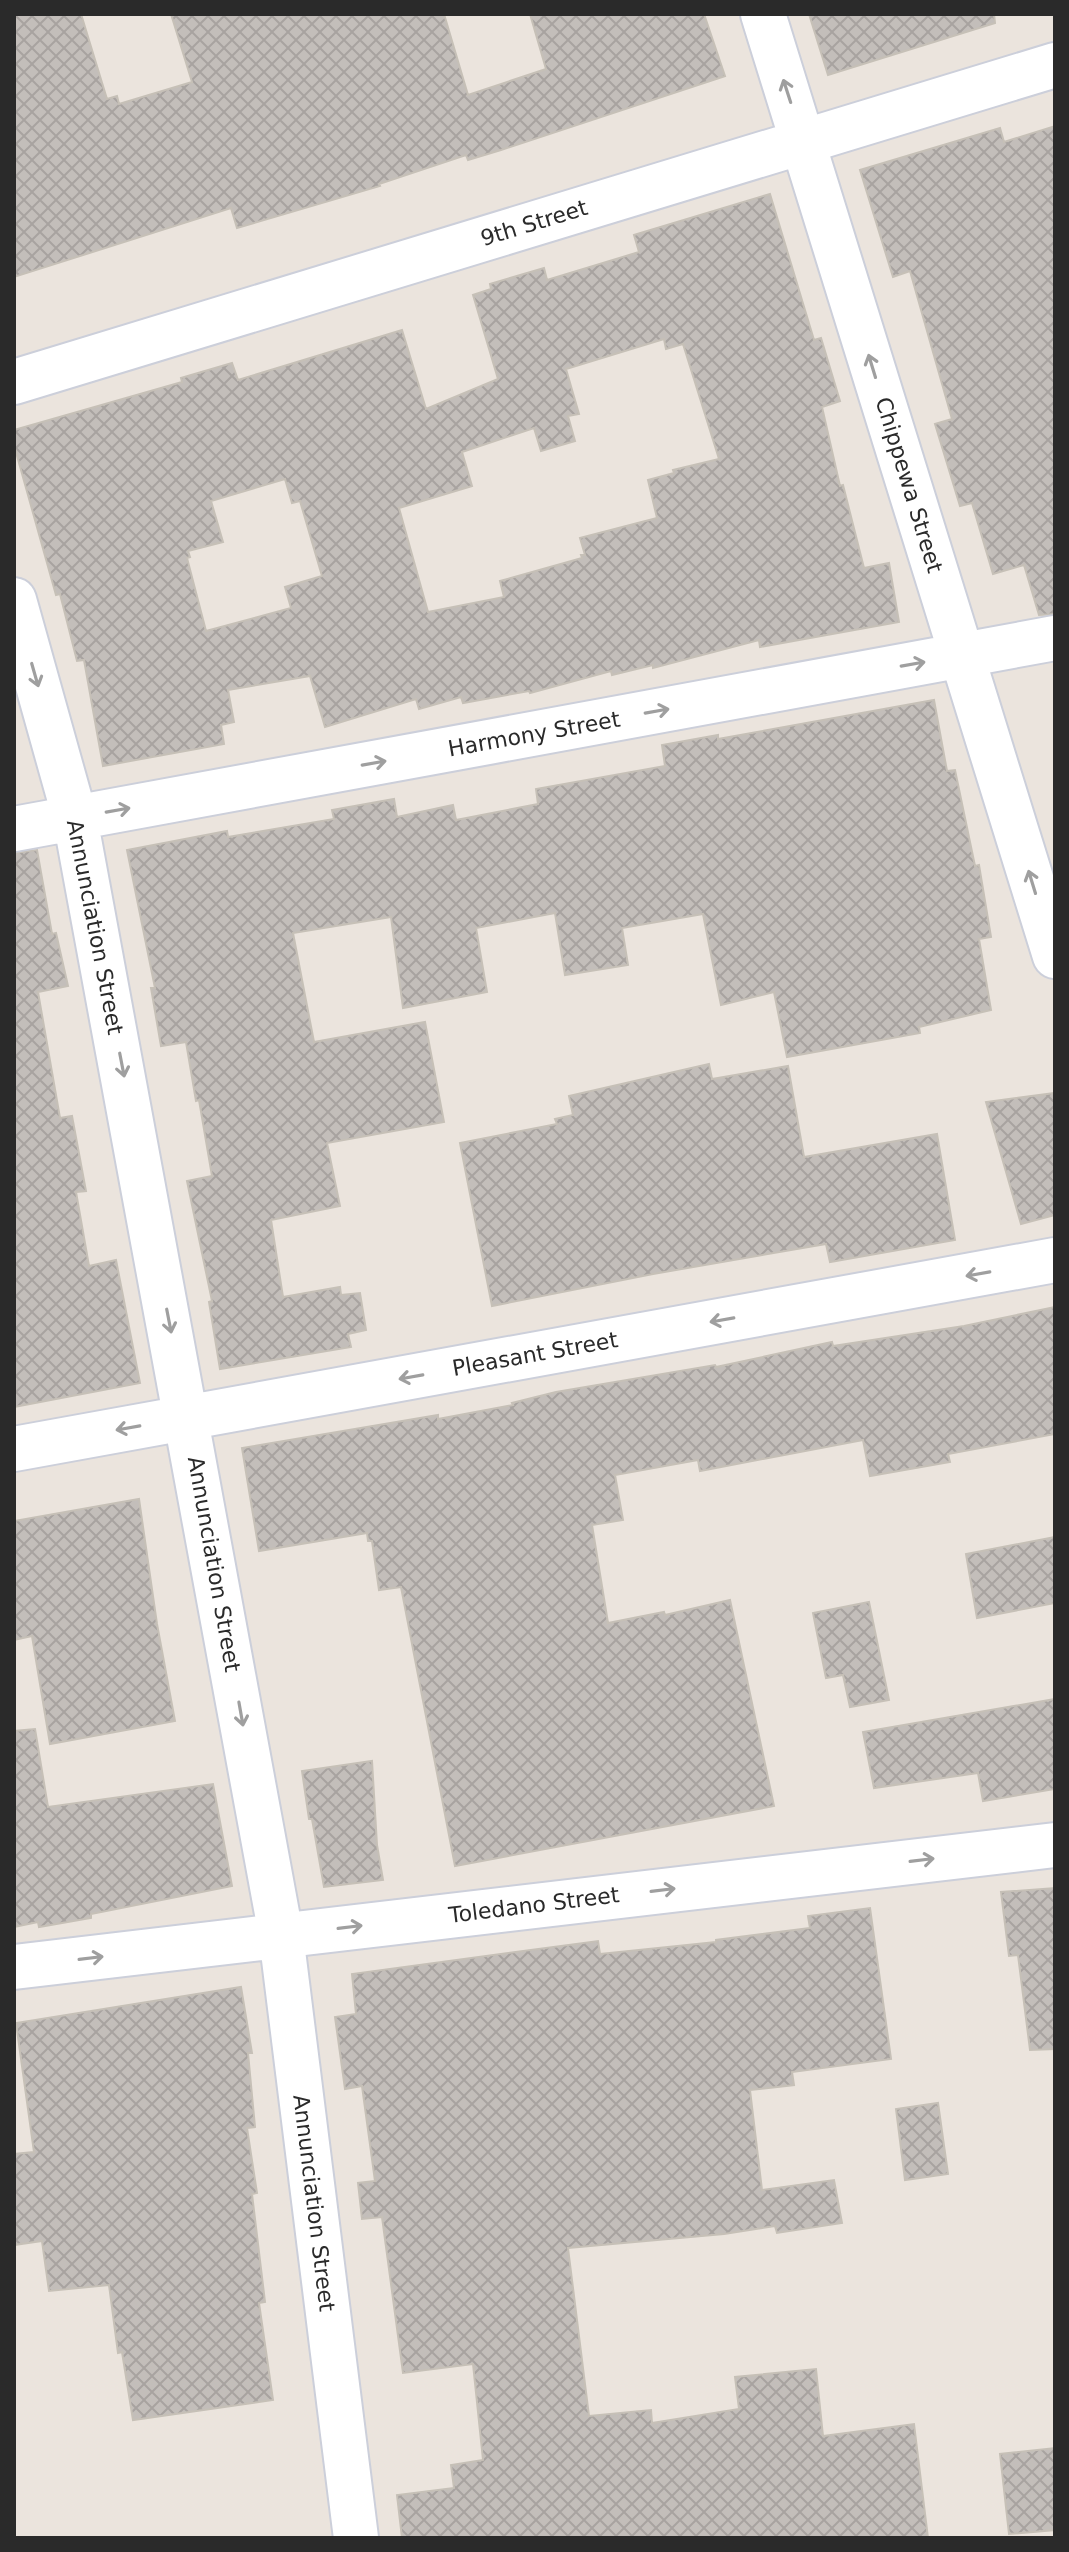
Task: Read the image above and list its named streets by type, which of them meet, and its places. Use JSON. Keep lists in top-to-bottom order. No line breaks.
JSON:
{"streets":{"street":["9th Street","Chippewa Street","Harmony Street","Annunciation Street","Pleasant Street","Toledano Street"]},"crossings":[["9th Street","Chippewa Street"],["Chippewa Street","Harmony Street"],["Harmony Street","Annunciation Street"],["Annunciation Street","Pleasant Street"],["Annunciation Street","Toledano Street"]],"one_way":["Chippewa Street","Harmony Street","Annunciation Street","Pleasant Street","Toledano Street"]}
